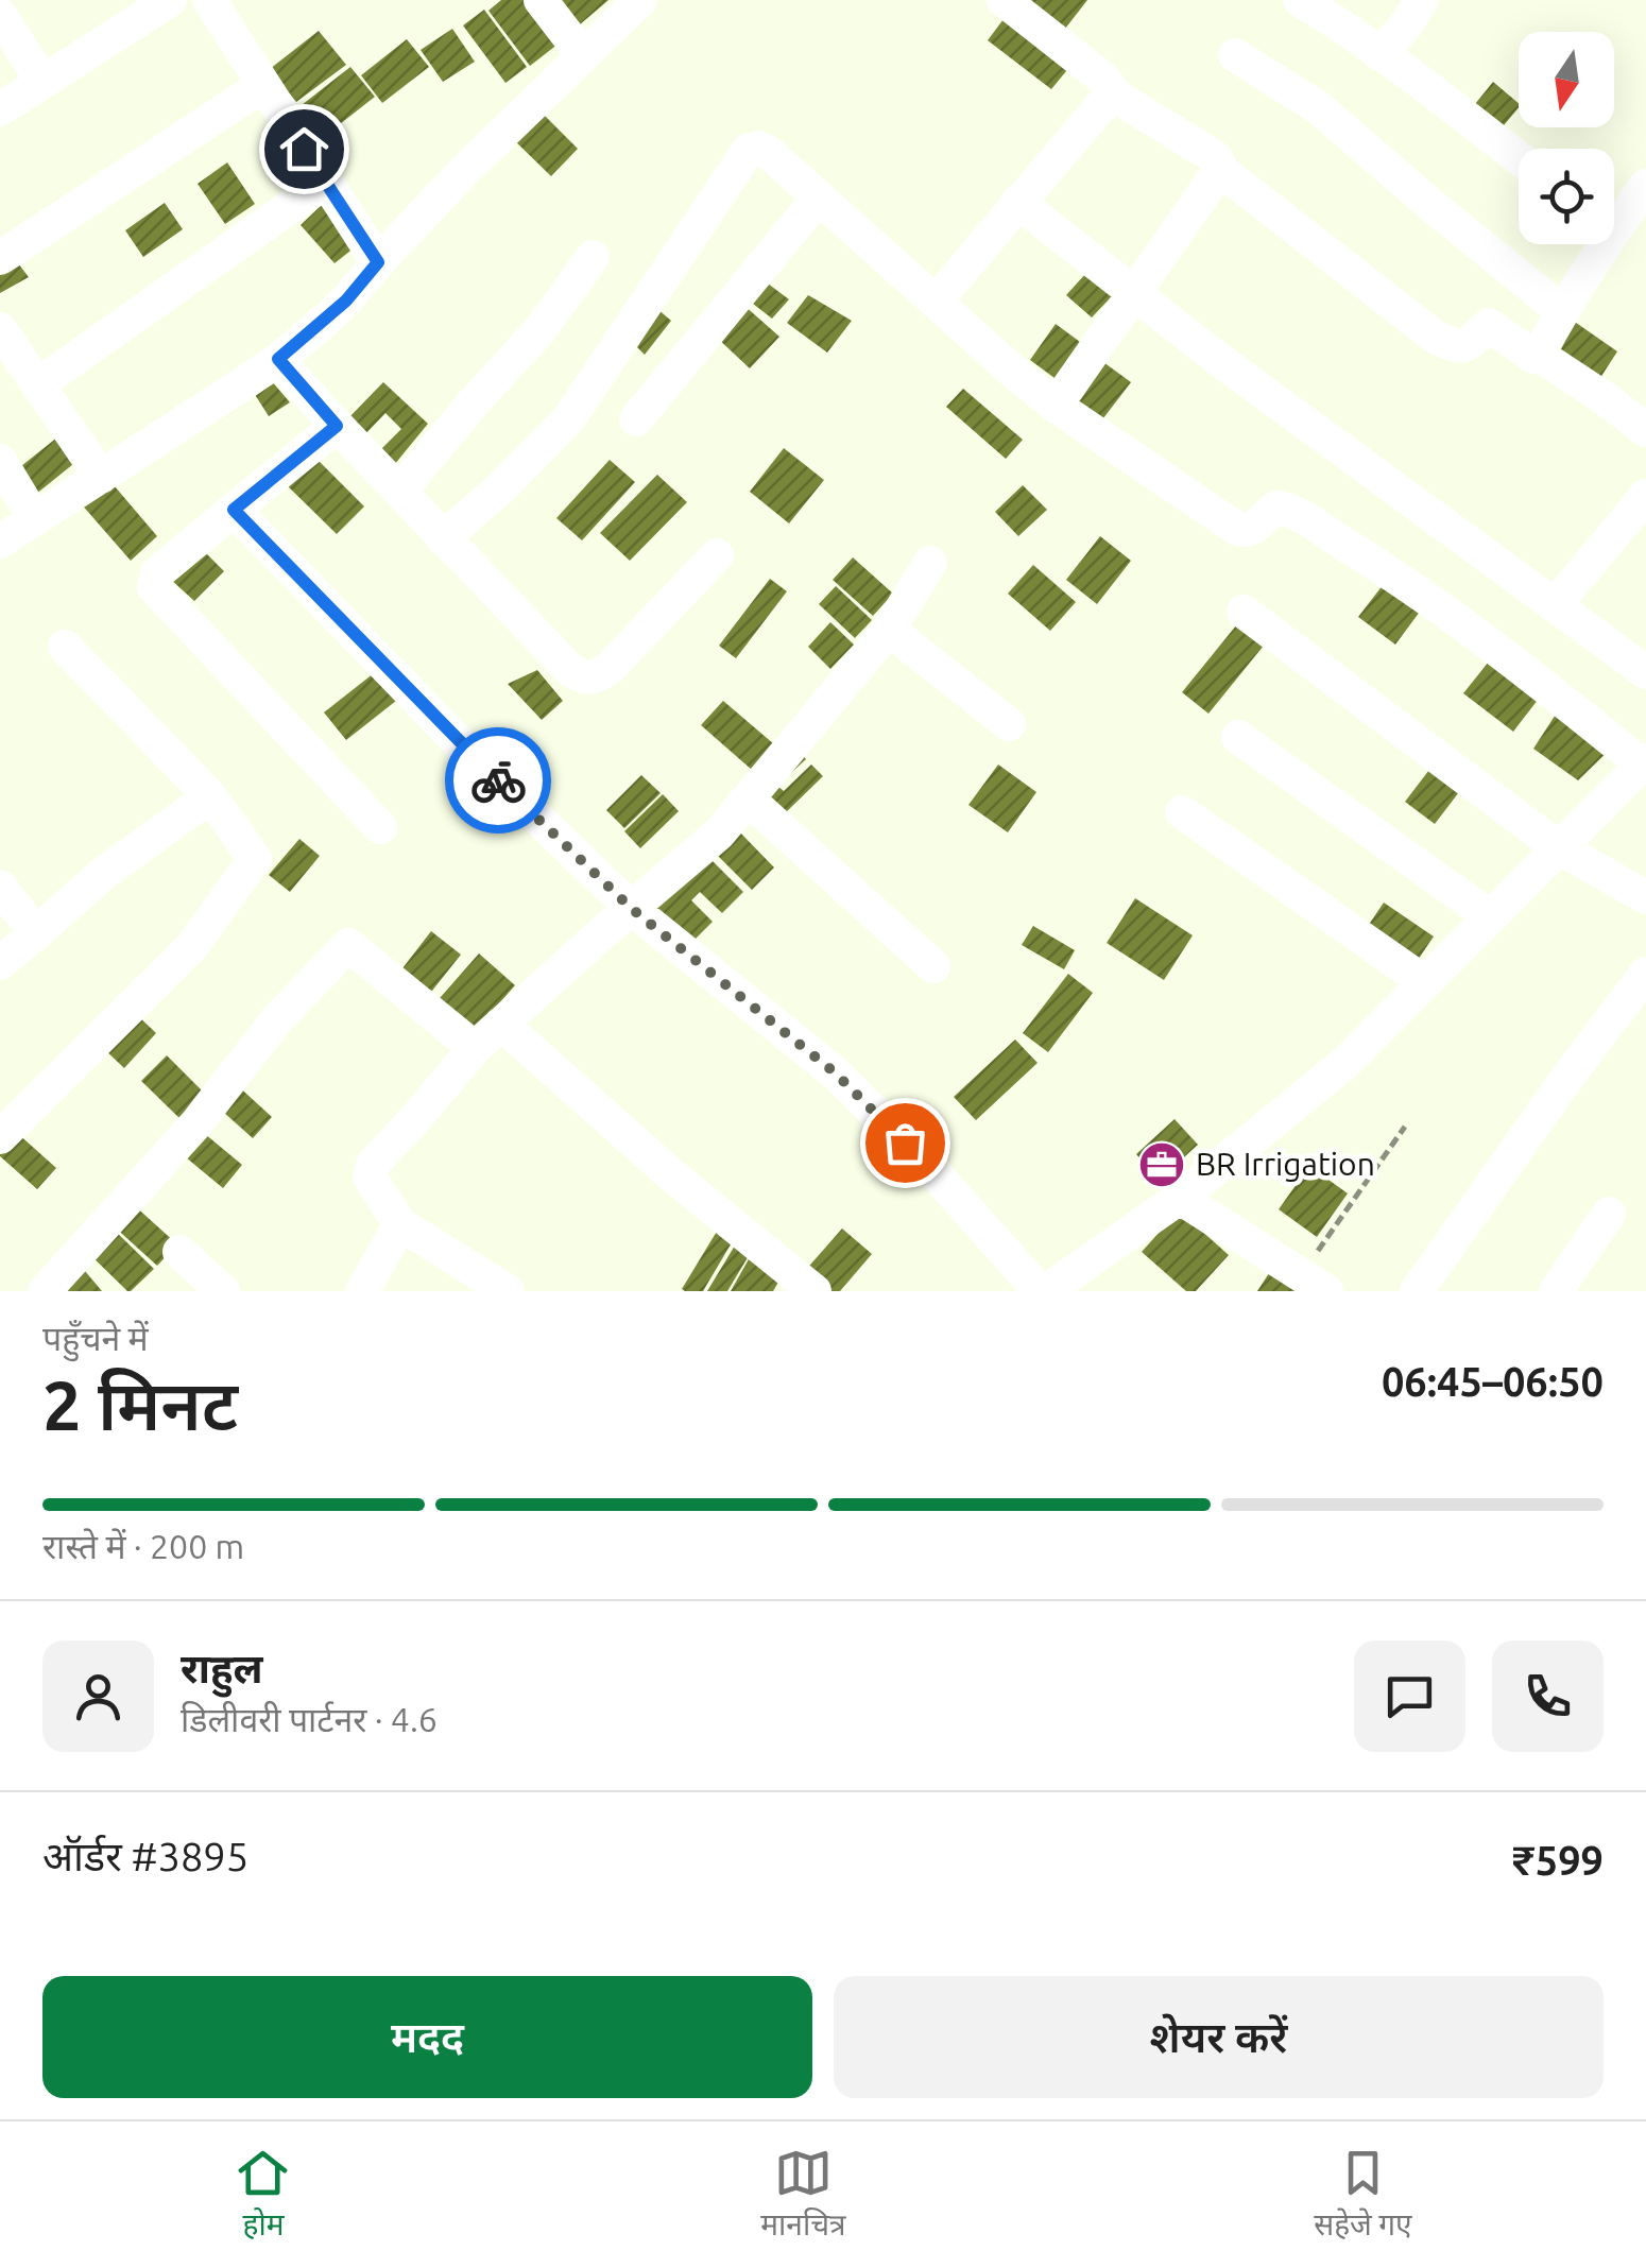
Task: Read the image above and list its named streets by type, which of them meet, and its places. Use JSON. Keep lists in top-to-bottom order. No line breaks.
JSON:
{"places":{"office":["BR Irrigation"]},"north":"bottom","page":{"heading":["2 मिनट","पहुँचने में","06:45–06:50"],"panel":["राहुल","डिलीवरी पार्टनर · 4.6","ऑर्डर #3895","₹599"],"bar":"रास्ते में · 200 m","buttons":["मदद","शेयर करें"],"tabs":["होम","मानचित्र","सहेजे गए"]}}
